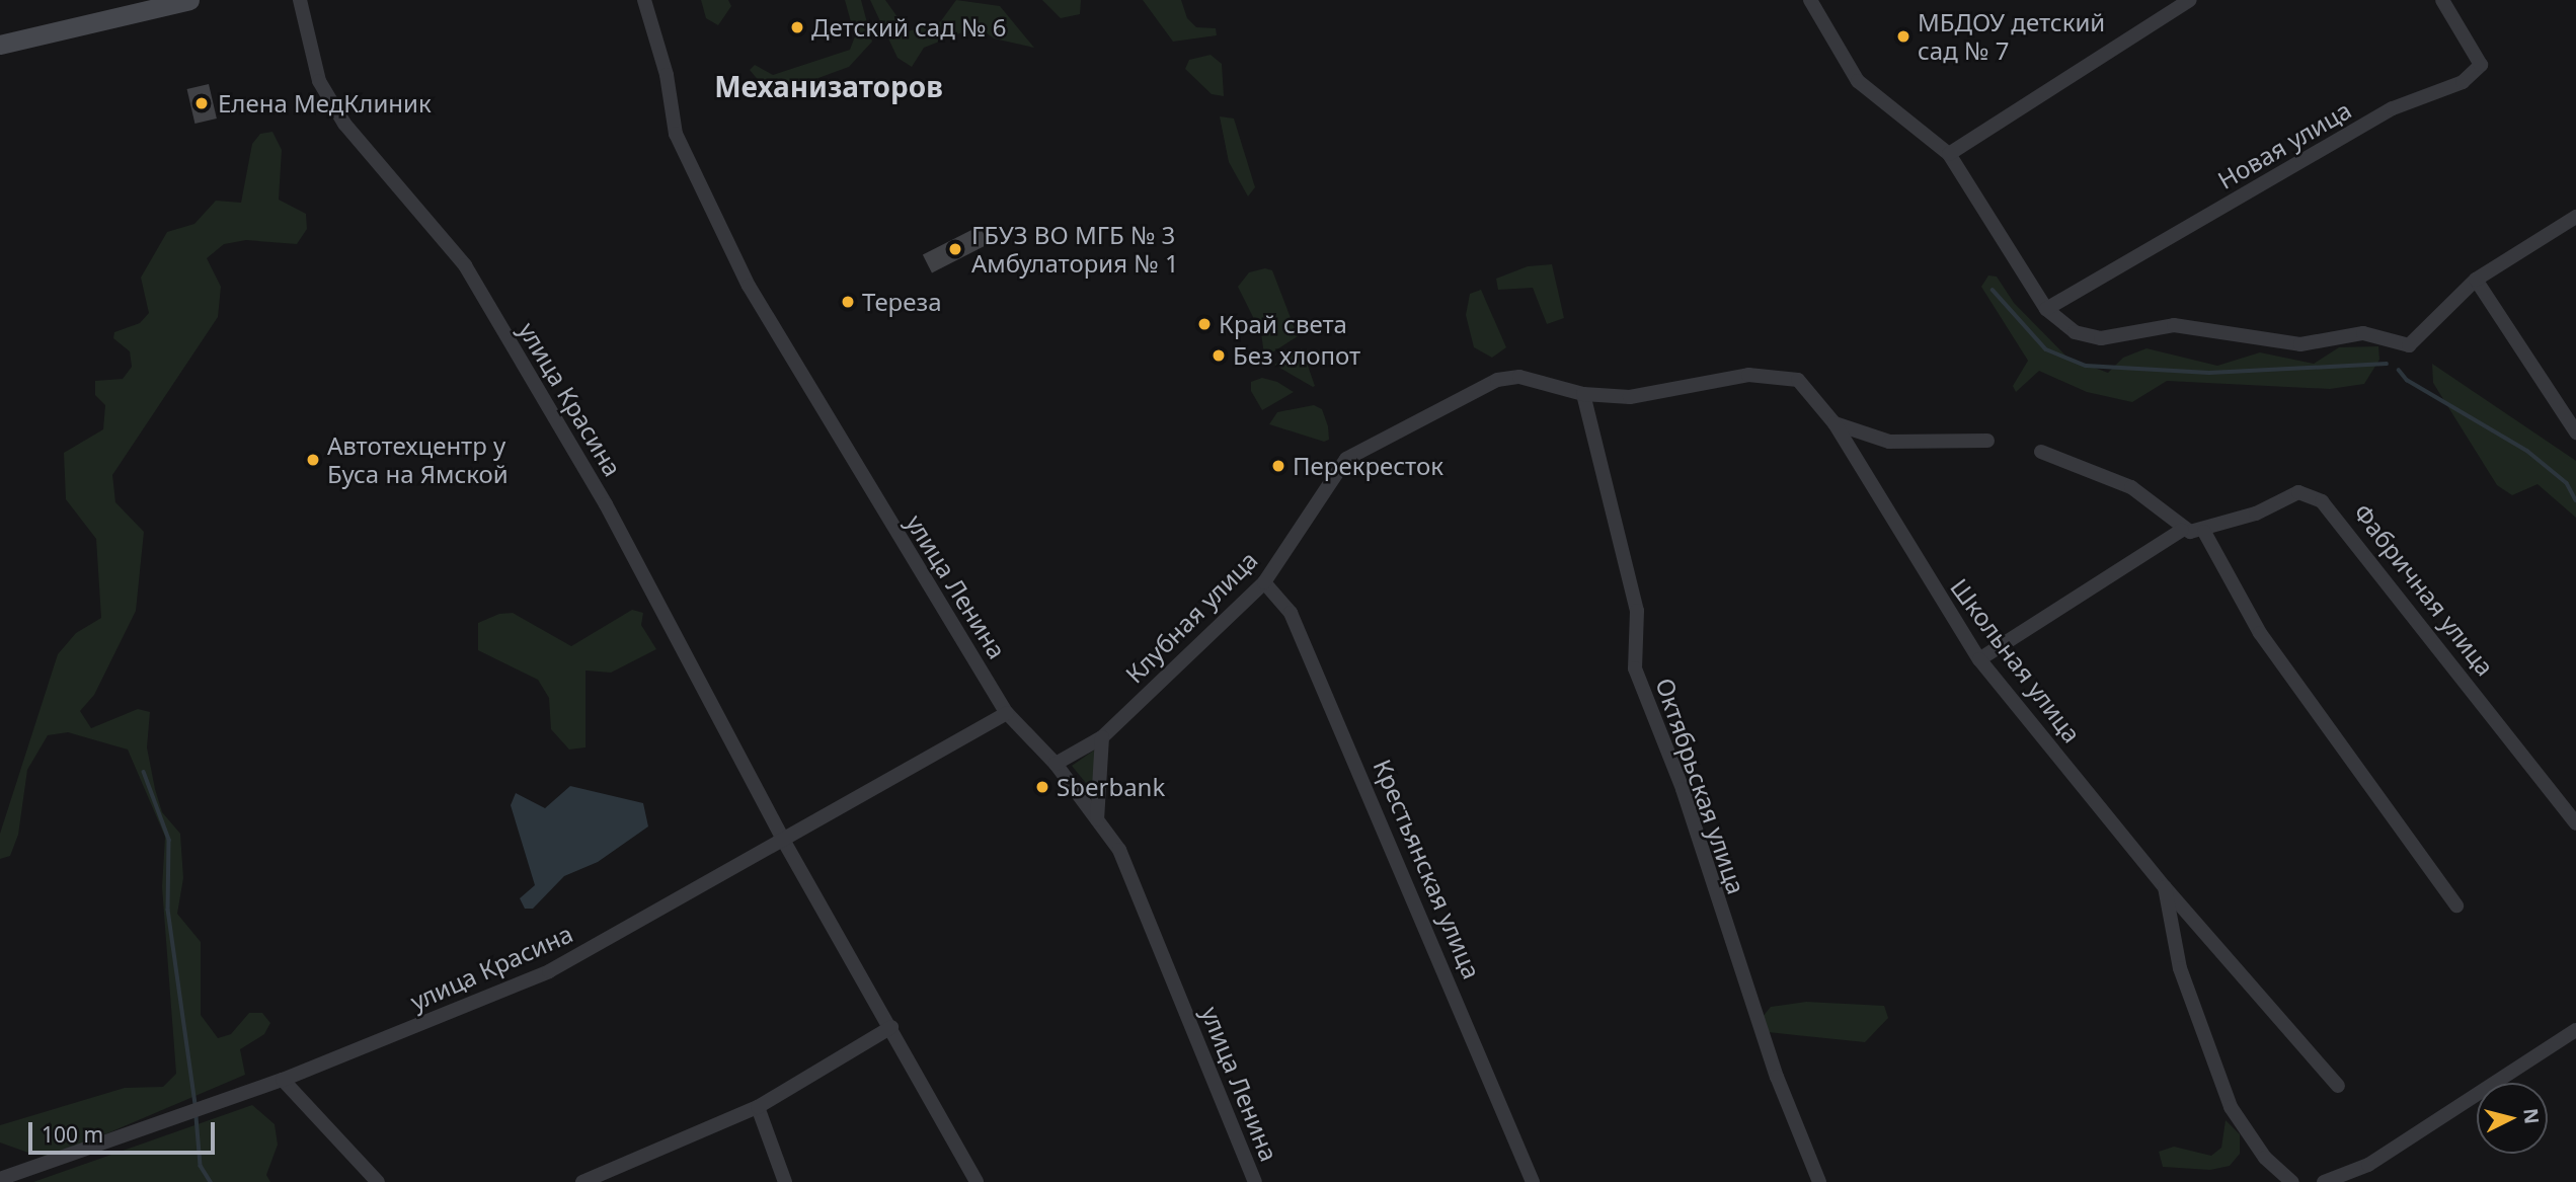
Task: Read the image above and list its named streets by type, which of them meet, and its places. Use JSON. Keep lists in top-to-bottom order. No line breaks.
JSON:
{"streets":{"street":["Новая улица","улица Красина","улица Ленина","Фабричная улица","Клубная улица","Школьная улица","Октябрьская улица","Крестьянская улица"]},"crossings":[["улица Красина","улица Ленина"],["улица Ленина","Клубная улица"],["Клубная улица","Школьная улица"],["Клубная улица","Октябрьская улица"],["Клубная улица","Крестьянская улица"]],"districts":["Механизаторов"],"places":["Детский сад № 6","МБДОУ детский сад № 7","Елена МедКлиник","ГБУЗ ВО МГБ № 3 Амбулатория № 1","Тереза","Край света","Без хлопот","Автотехцентр у Буса на Ямской","Перекресток","Sberbank"],"scale_bar":"100 m","north":"right"}
